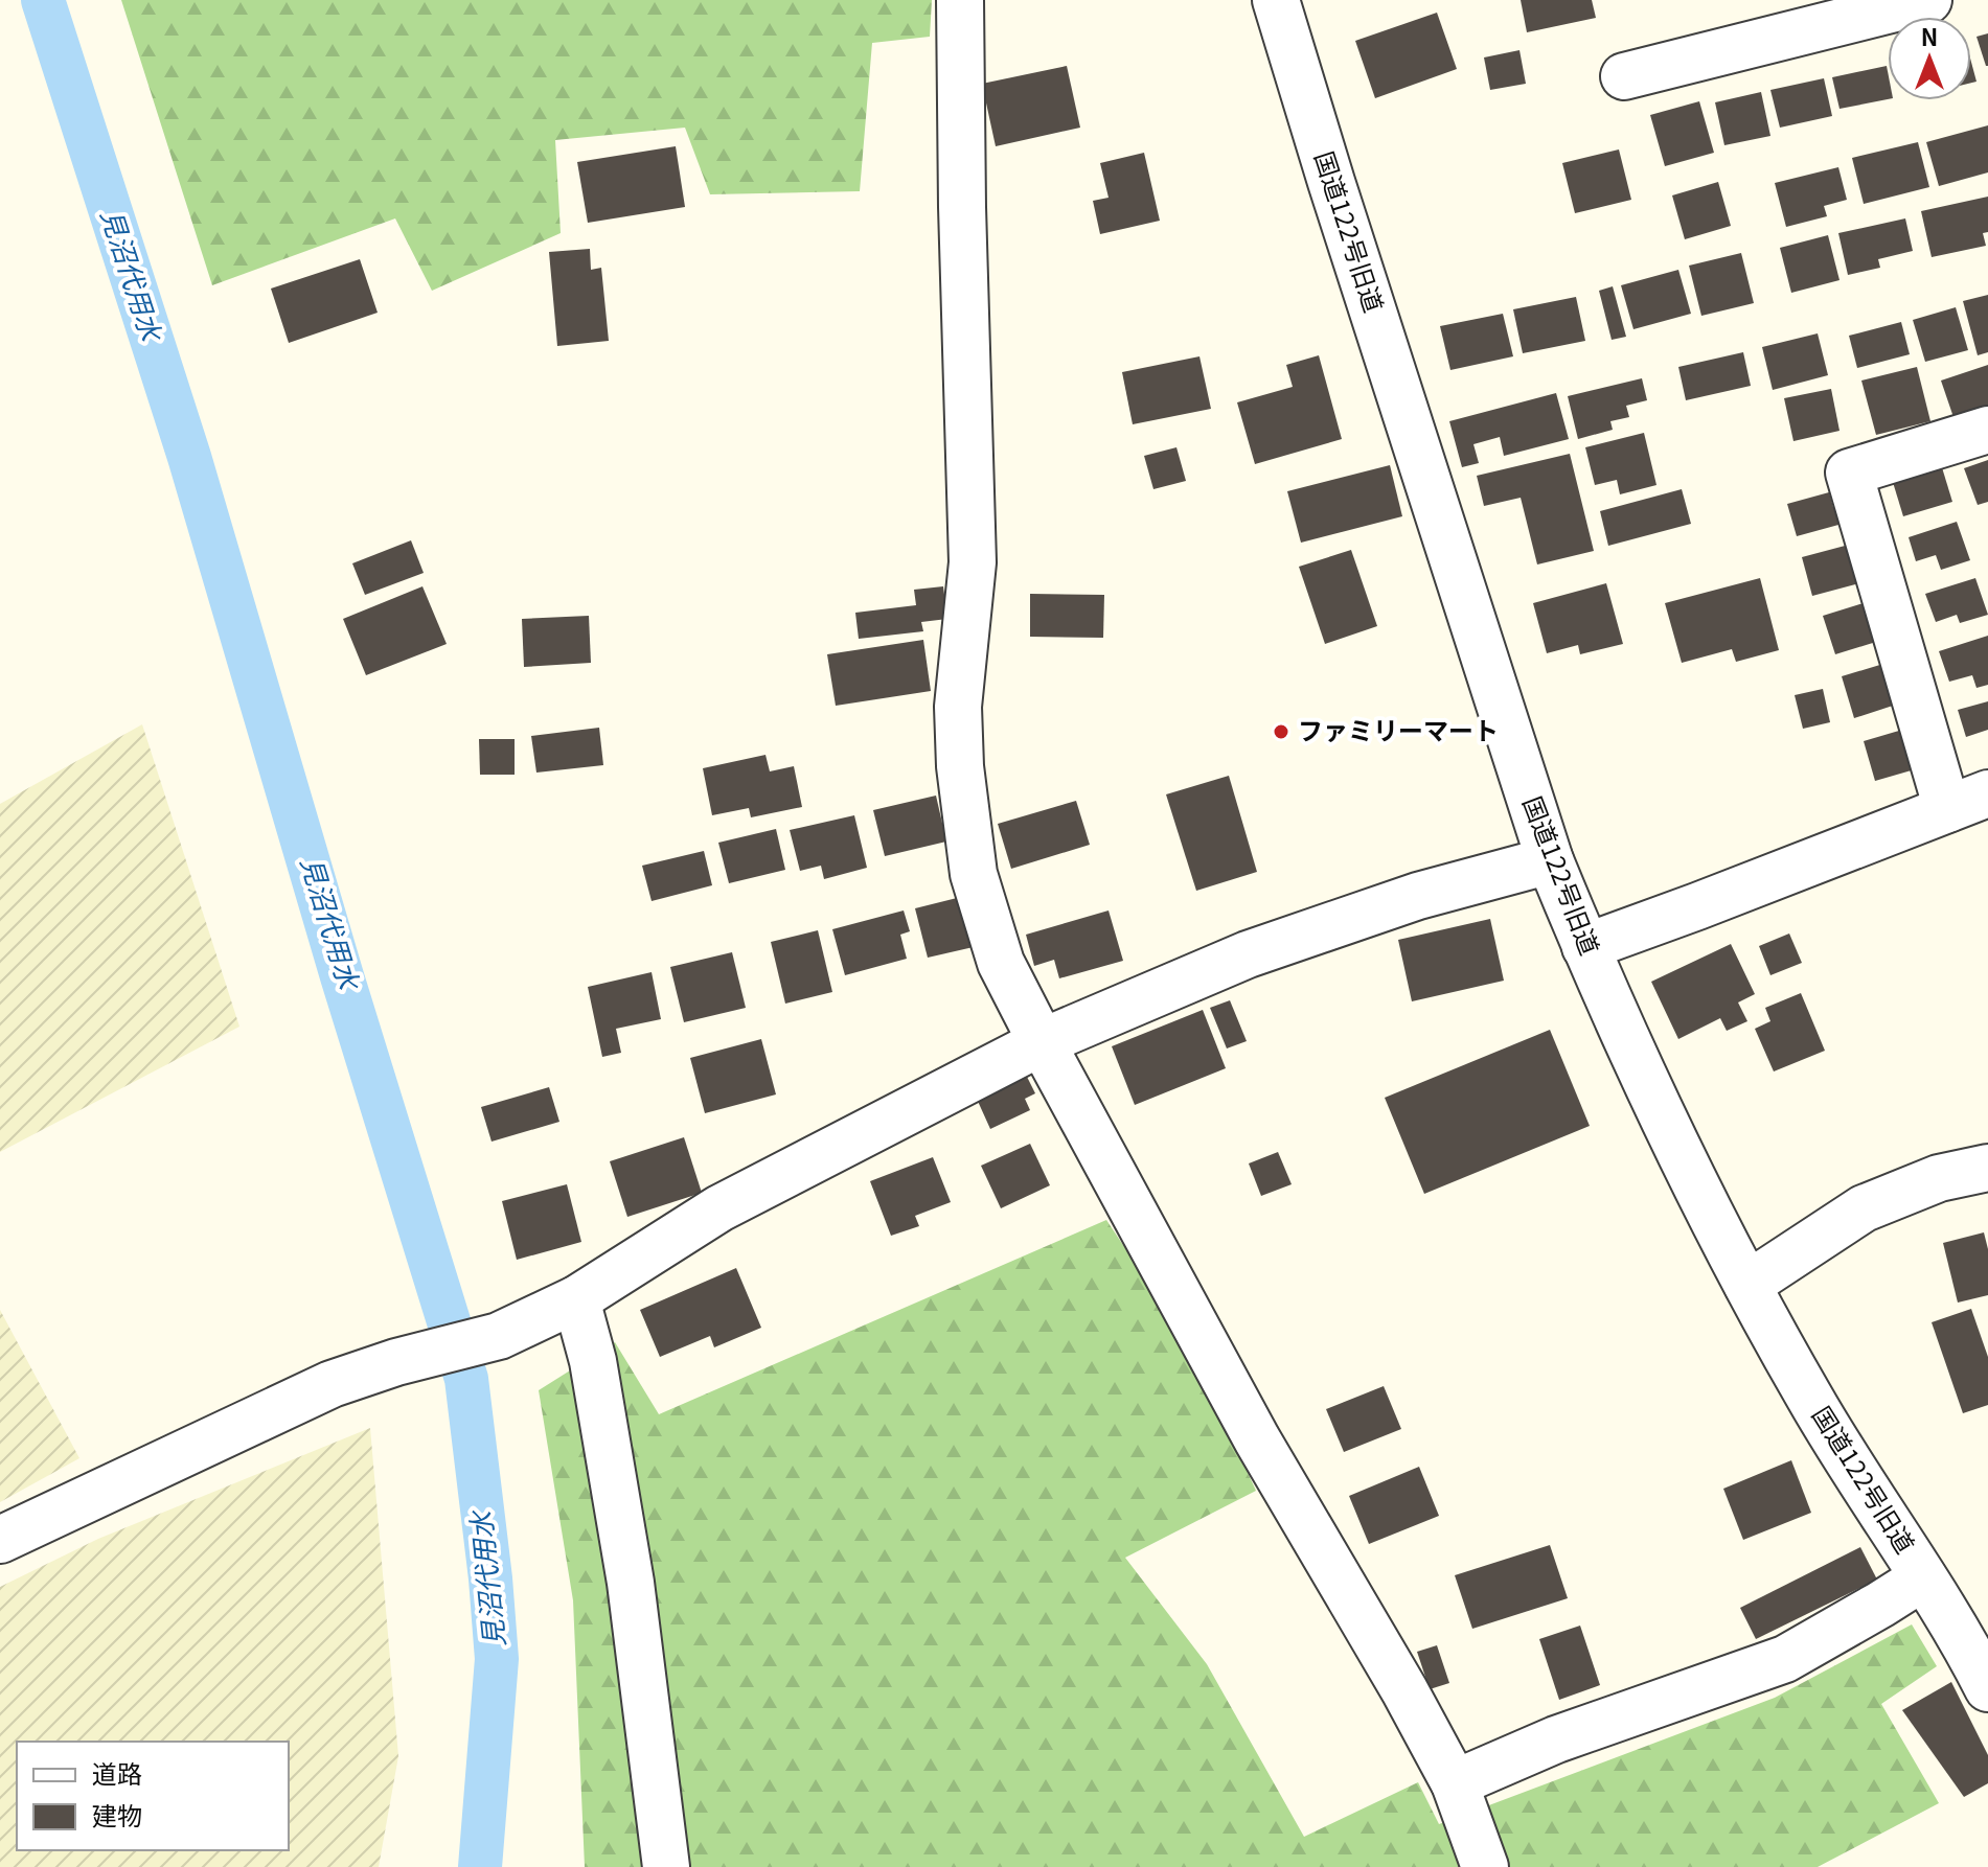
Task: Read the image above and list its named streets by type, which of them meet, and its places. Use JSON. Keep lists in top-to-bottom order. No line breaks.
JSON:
{"streets":{"street":["国道122号旧道"]},"water":["見沼代用水"],"places":["ファミリーマート"],"legend":["道路","建物"],"north":"top"}
